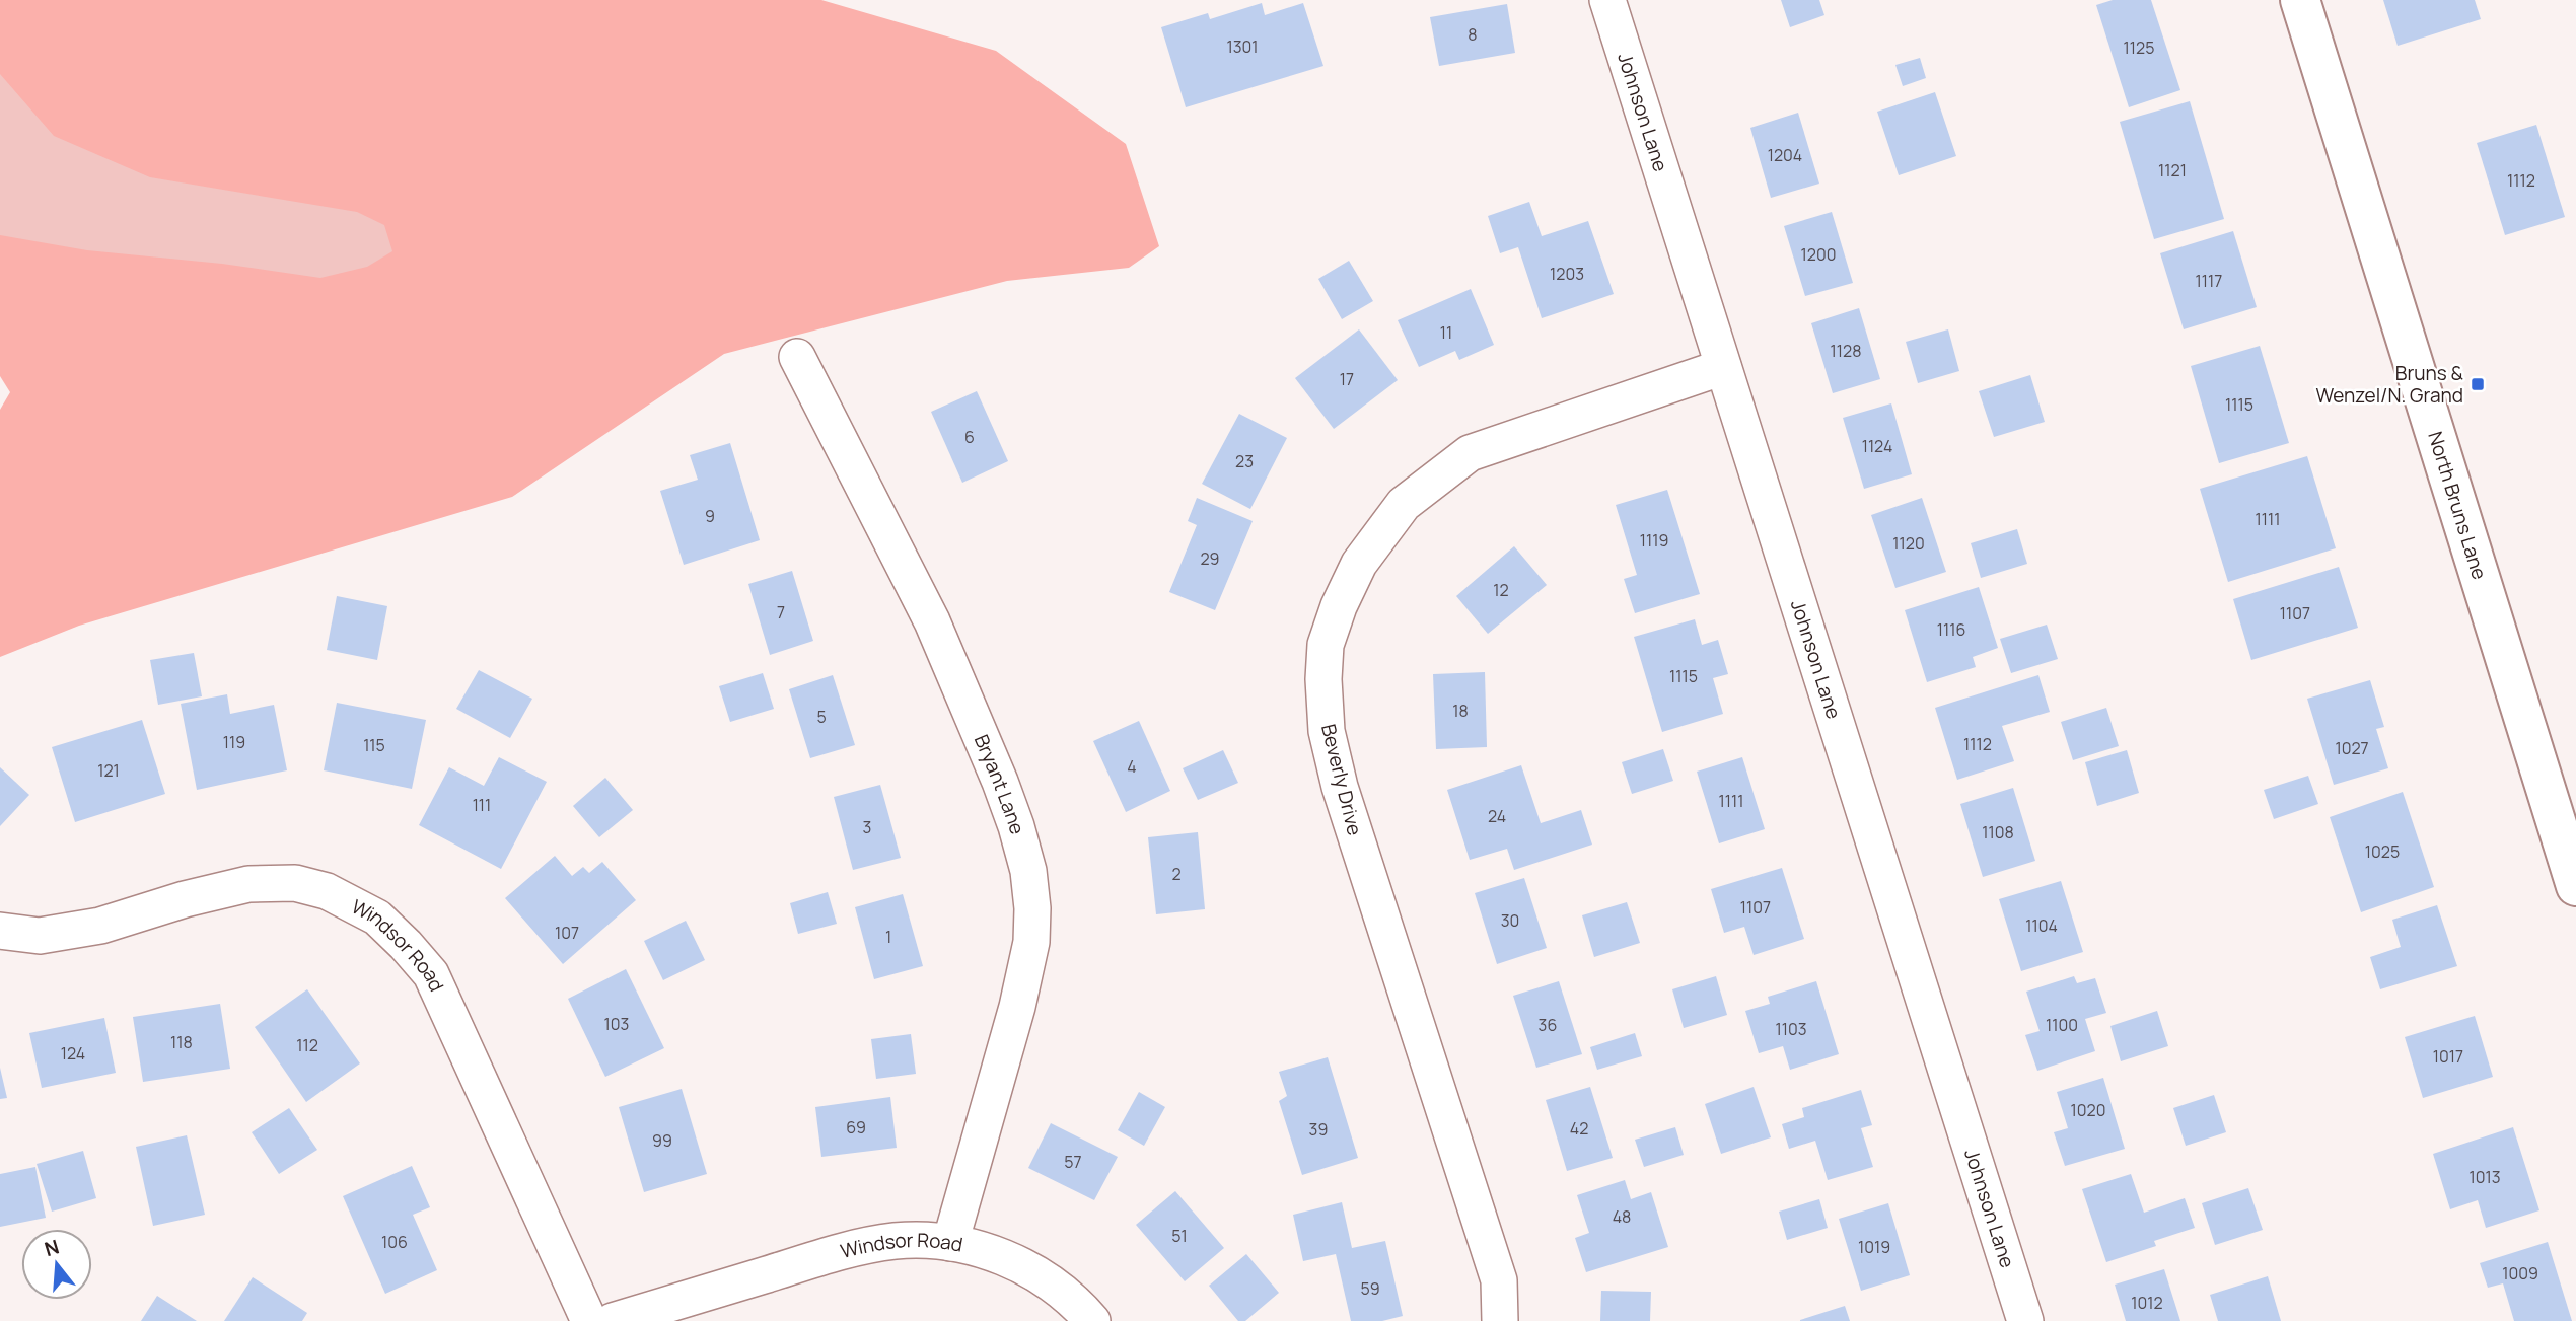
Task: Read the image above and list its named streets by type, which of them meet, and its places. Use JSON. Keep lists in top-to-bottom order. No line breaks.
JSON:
{"streets":{"main road":["North Bruns Lane"],"street":["Johnson Lane","Beverly Drive","Bryant Lane","Windsor Road"]},"crossings":[["Johnson Lane","Beverly Drive"],["Bryant Lane","Windsor Road"]],"places":{"transit":["Bruns & Wenzel/N. Grand"]},"house_numbers":["8","1301","1125","1204","1121","1112","1200","1203","1117","11","1128","17","1115","6","1124","23","9","1111","1119","1120","29","12","7","1107","1116","1115","18","5","119","1112","115","1027","4","121","1111","111","24","3","1108","1025","2","1107","30","1104","107","1","103","36","1100","1103","118","112","124","1017","1020","69","42","39","99","57","1013","48","51","106","1019","1009","59","1012"],"north":"top"}
